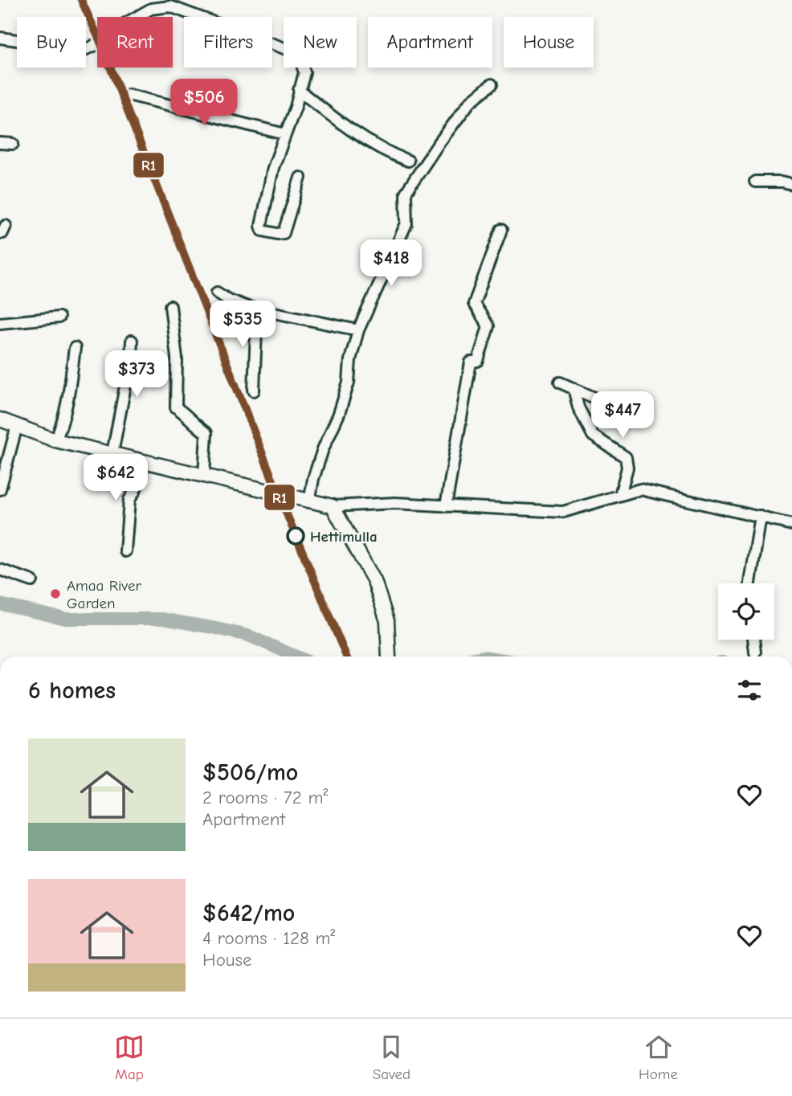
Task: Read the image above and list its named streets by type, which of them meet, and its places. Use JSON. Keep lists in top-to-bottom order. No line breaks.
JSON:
{"places":["Hettimulla","Amaa River Garden"],"lines":["transit line R1"],"page":{"chip":["Buy","Rent","Filters","New","Apartment","House"],"price":["$506","$418","$535","$373","$447","$642"],"heading":"6 homes","list":[{"name":"$506/mo","note":"2 rooms · 72 m² · Apartment"},{"name":"$642/mo","note":"4 rooms · 128 m² · House"}],"tabs":["Map","Saved","Home"]}}
